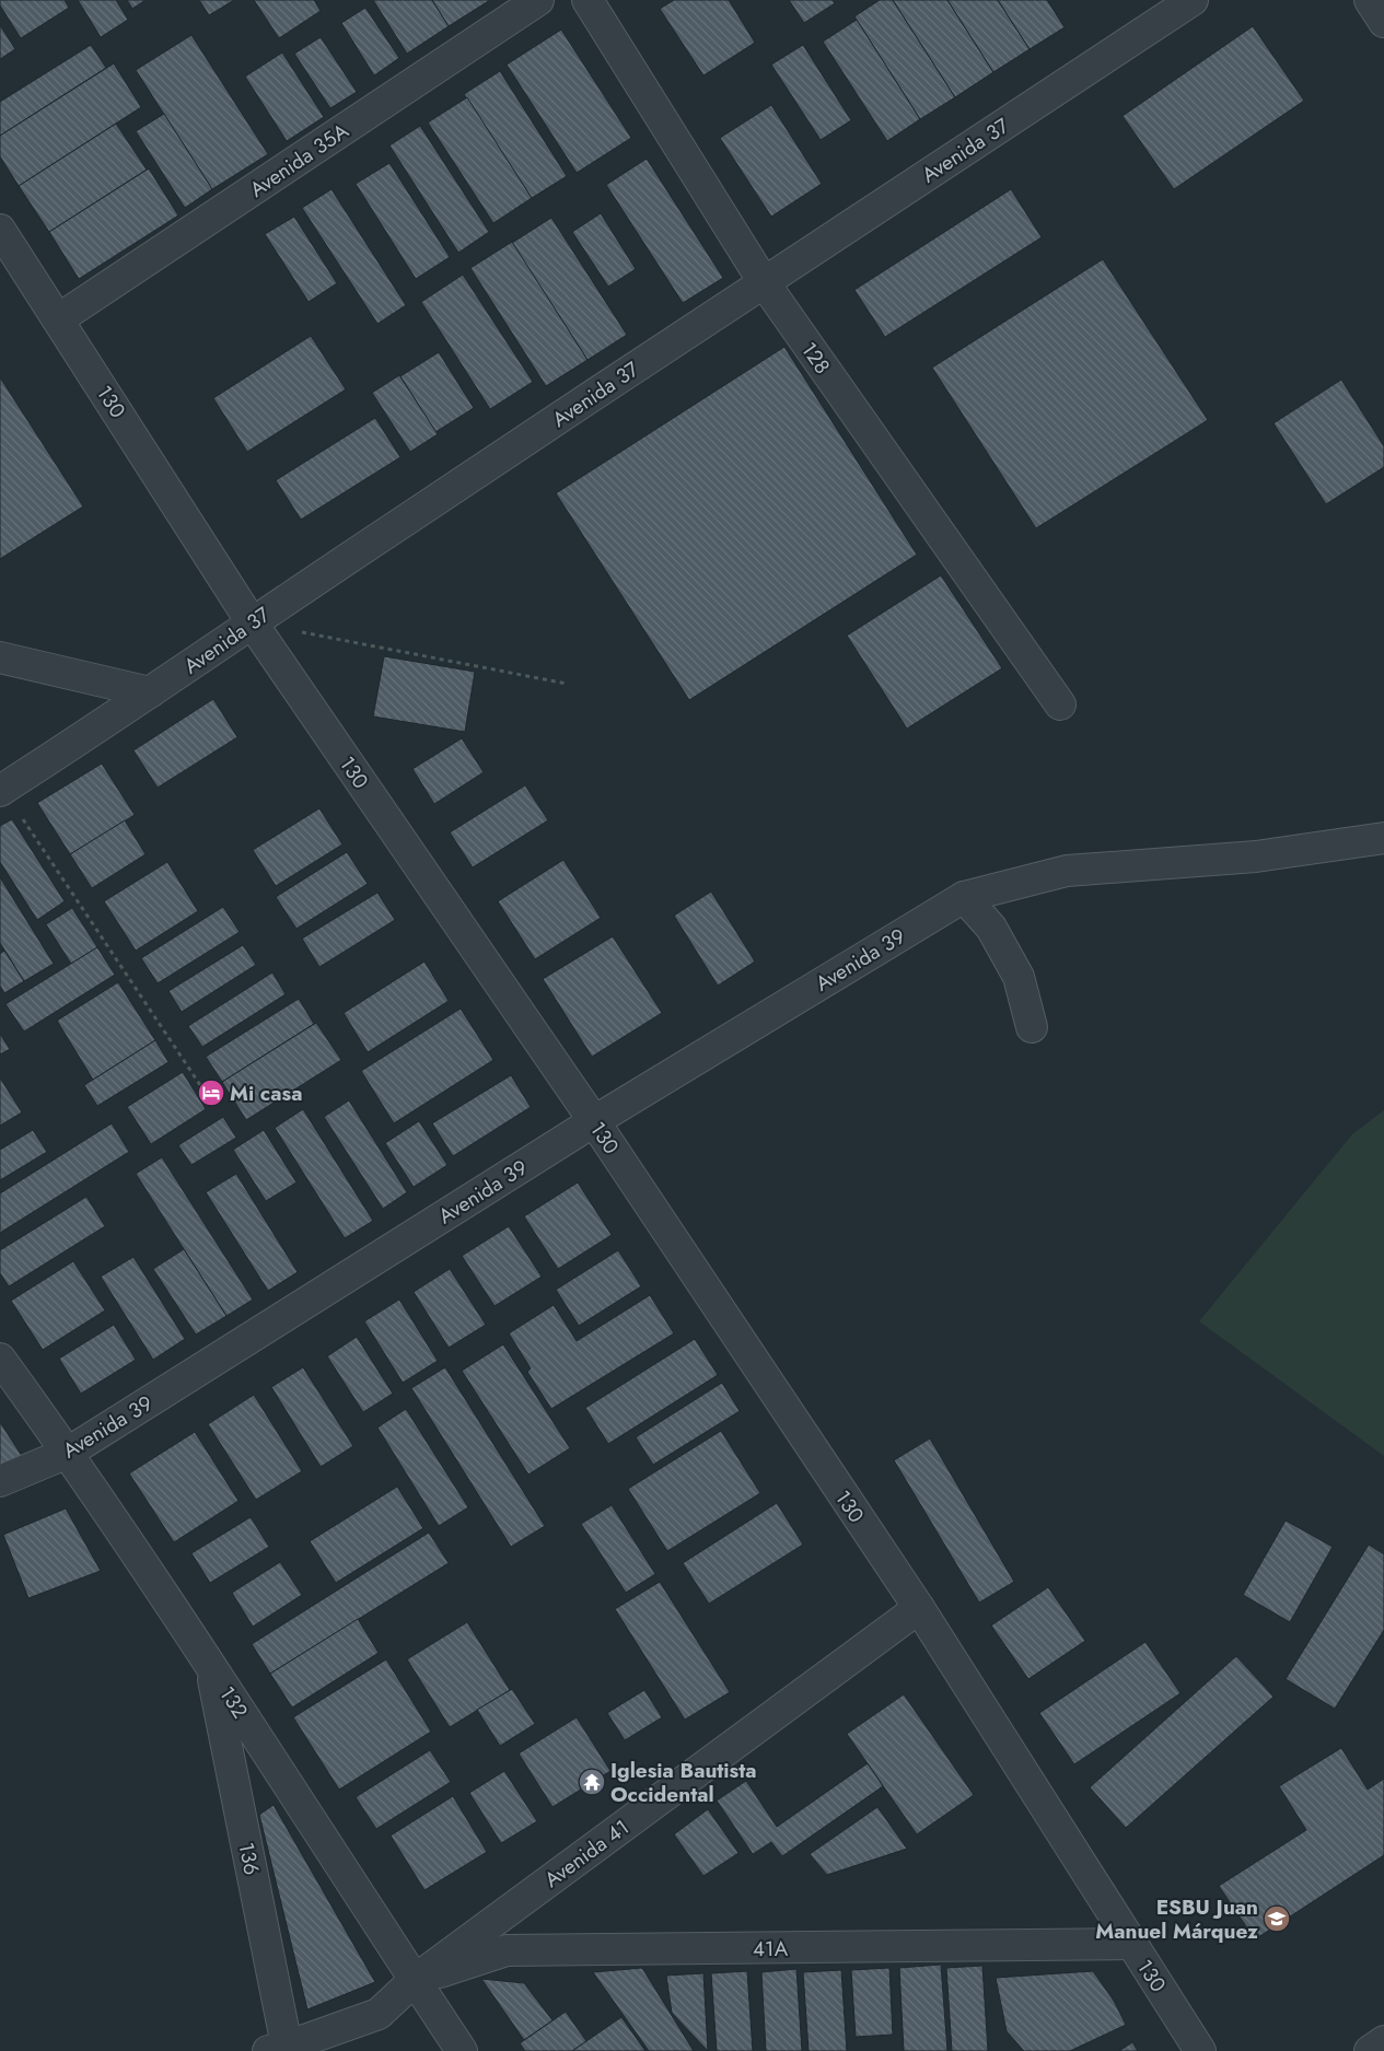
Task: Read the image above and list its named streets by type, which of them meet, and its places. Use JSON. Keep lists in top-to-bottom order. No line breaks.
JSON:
{"streets":{"street":["Avenida 37","Avenida 35A","128","130","Avenida 39","132","Avenida 41","136","41A"]},"crossings":[["Avenida 37","128"],["Avenida 37","130"],["Avenida 35A","130"],["130","Avenida 39"],["130","Avenida 41"],["130","41A"],["Avenida 39","132"],["132","Avenida 41"],["132","136"],["132","41A"],["Avenida 41","136"],["Avenida 41","41A"]],"places":{"hotel":["Mi casa"],"temple":["Iglesia Bautista Occidental"],"school or university":["ESBU Juan Manuel Márquez"]}}
